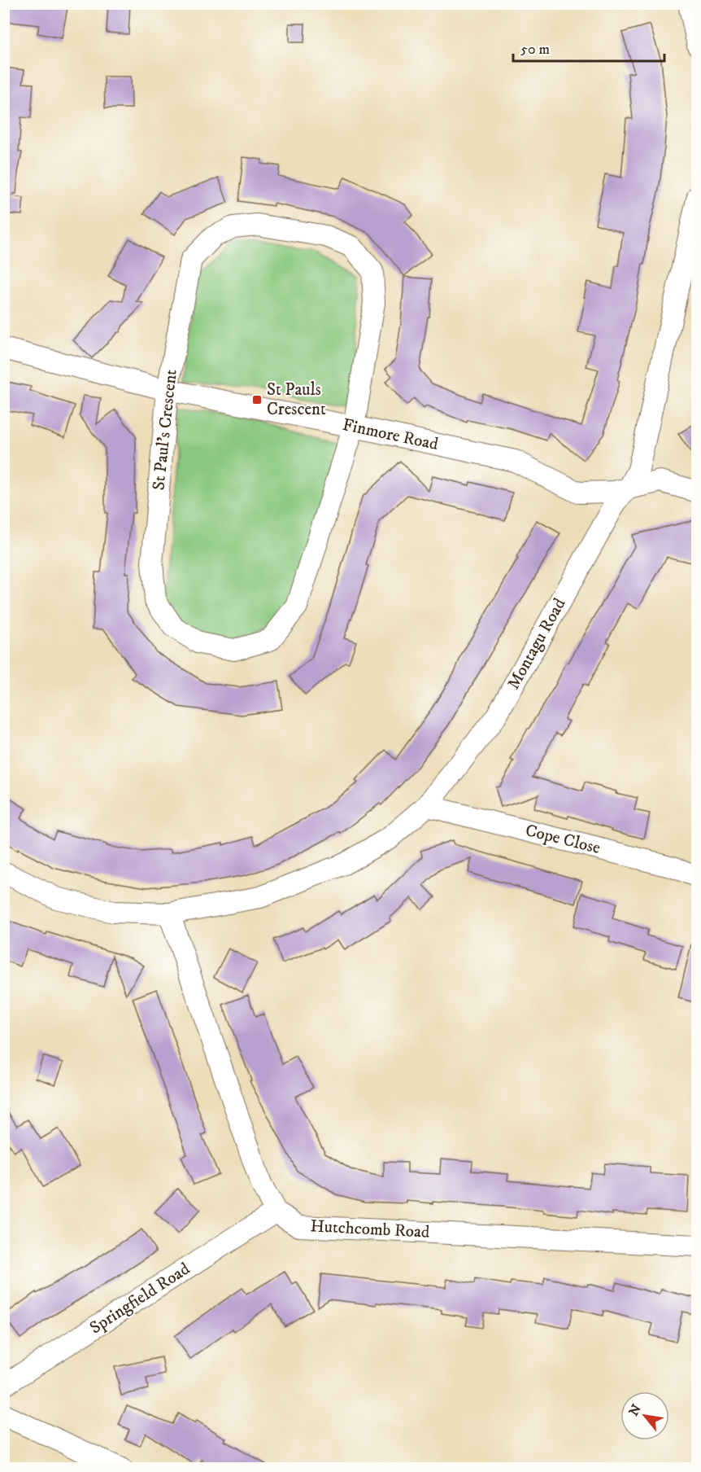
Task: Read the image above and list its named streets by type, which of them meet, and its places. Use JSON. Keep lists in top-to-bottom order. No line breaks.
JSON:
{"streets":{"street":["St Paul's Crescent","Finmore Road","Montagu Road","Cope Close","Hutchcomb Road","Springfield Road"]},"crossings":[["St Paul's Crescent","Finmore Road"],["Finmore Road","Montagu Road"],["Montagu Road","Cope Close"],["Hutchcomb Road","Springfield Road"]],"places":{"transit":["St Pauls Crescent"]},"scale_bar":"50 m","north":"top left"}
